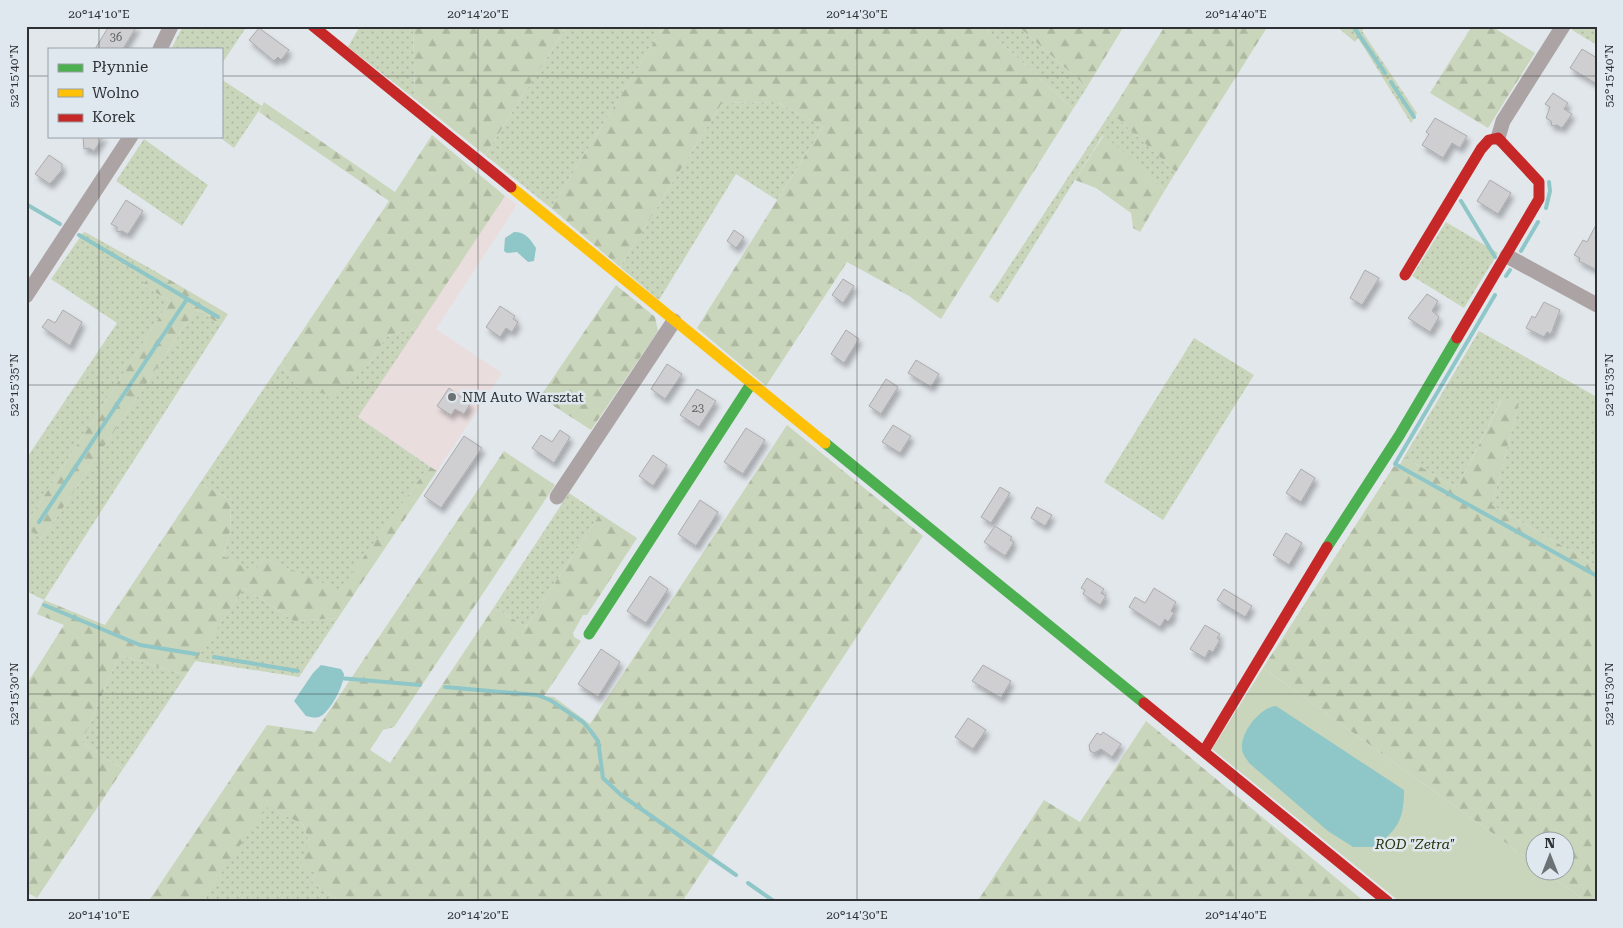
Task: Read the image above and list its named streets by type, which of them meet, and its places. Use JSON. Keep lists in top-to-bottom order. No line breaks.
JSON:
{"parks":["ROD \"Zetra\""],"places":["NM Auto Warsztat"],"house_numbers":["36","23"],"legend":["Płynnie","Wolno","Korek"],"north":"top","coordinates":["20°14'10\"E","20°14'20\"E","20°14'30\"E","20°14'40\"E","52°15'40\"N","52°15'35\"N","52°15'30\"N"]}
